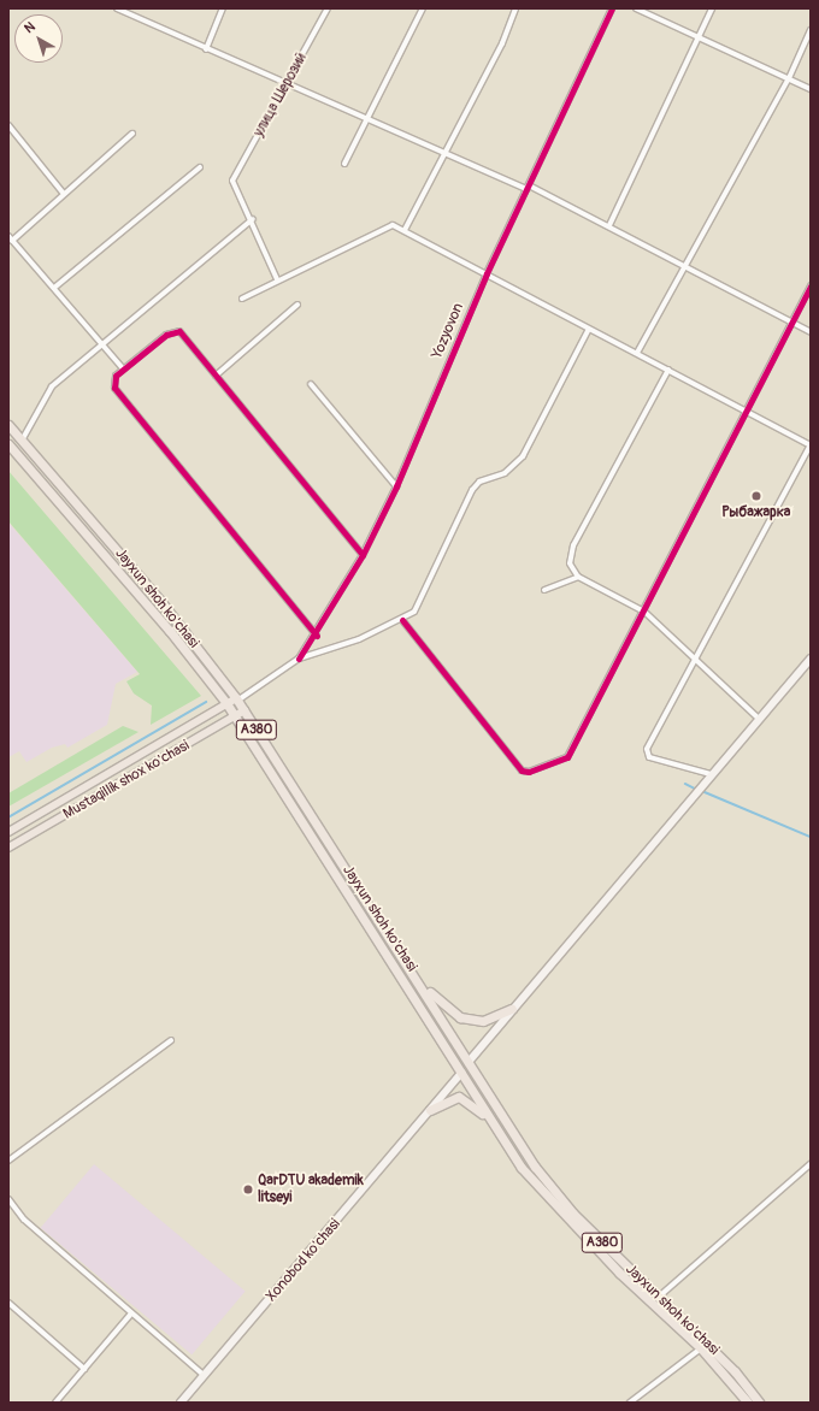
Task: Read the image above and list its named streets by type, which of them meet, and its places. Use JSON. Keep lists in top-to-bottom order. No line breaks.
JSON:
{"streets":{"highway":["Jayxun shoh ko'chasi","A380"],"main road":["Mustaqillik shox ko'chasi","Xonobod ko'chasi"],"street":["улица Шерозий","Yozyovon"]},"crossings":[["Jayxun shoh ko'chasi","Mustaqillik shox ko'chasi"],["Jayxun shoh ko'chasi","Xonobod ko'chasi"]],"places":["Рыбажарка","QarDTU akademik litseyi"],"north":"top left"}
